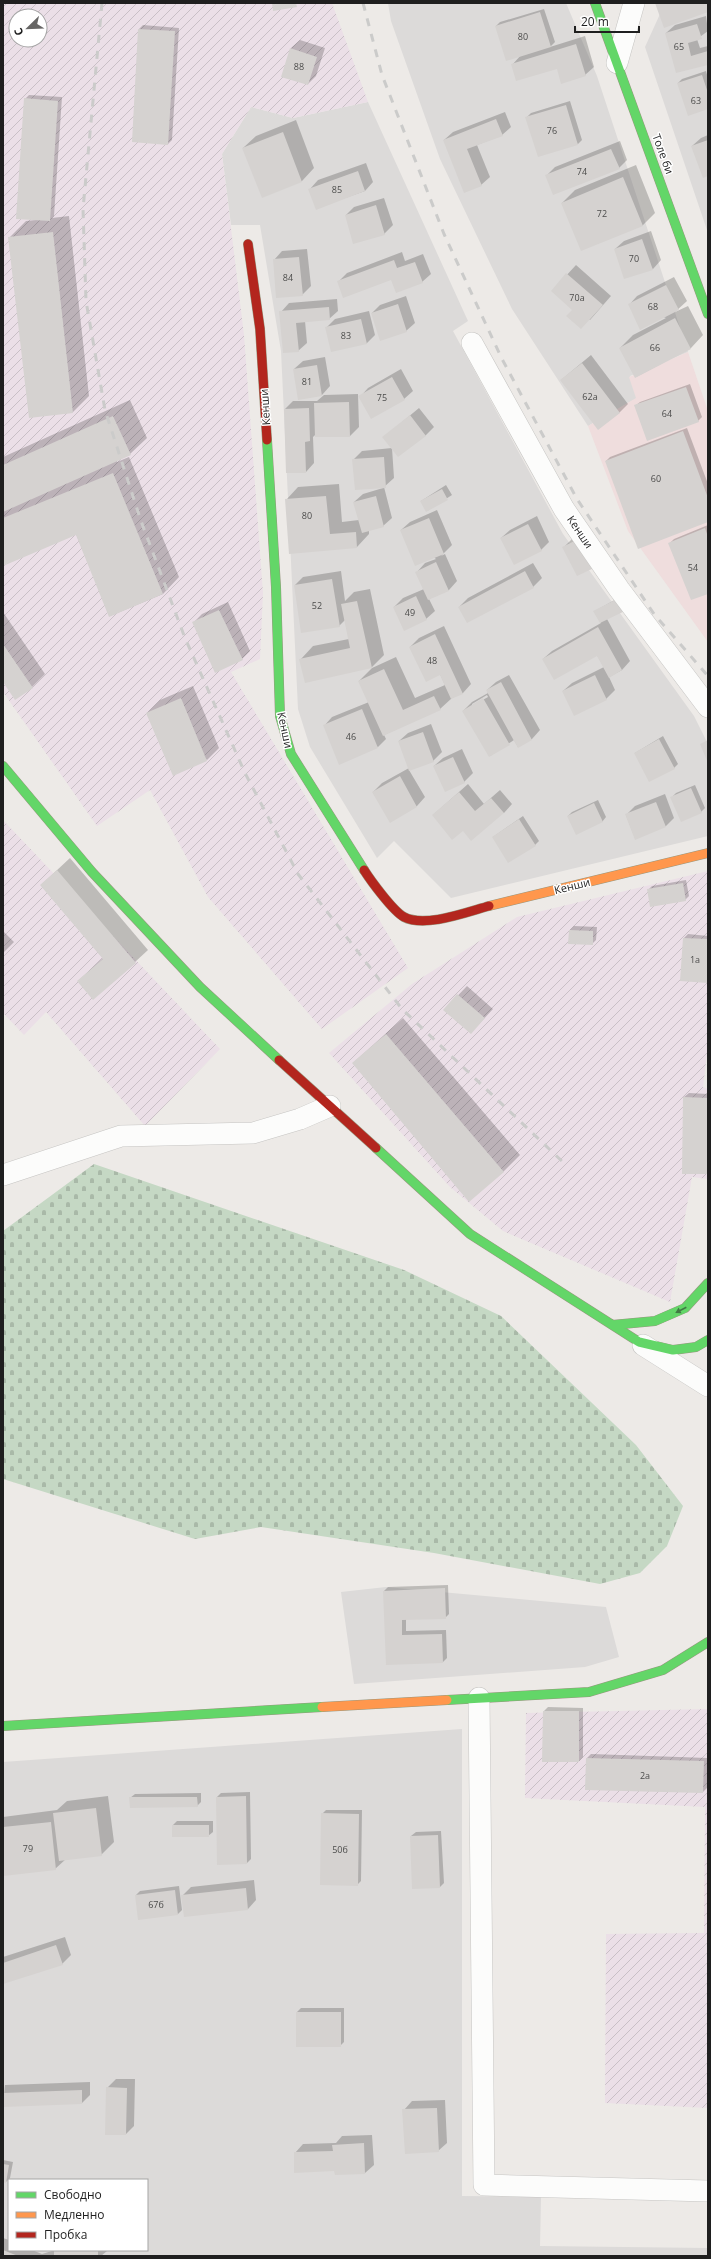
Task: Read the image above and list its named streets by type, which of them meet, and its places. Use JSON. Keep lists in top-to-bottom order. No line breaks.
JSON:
{"streets":{"street":["Толе би","Кенши"]},"house_numbers":["80","65","88","63","76","74","85","72","70","84","70а","68","83","66","81","62а","75","64","60","80","54","52","49","48","46","1а","2а","79","50б","67б"],"legend":["Свободно","Медленно","Пробка"],"scale_bar":"20 m","north":"bottom left"}
